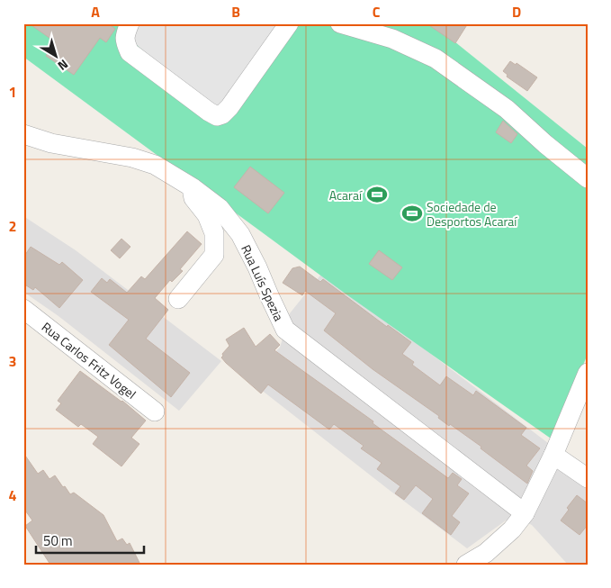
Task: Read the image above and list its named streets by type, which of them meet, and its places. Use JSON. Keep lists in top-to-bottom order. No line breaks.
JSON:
{"streets":{"street":["Rua Luís Spezia","Rua Carlos Fritz Vogel"]},"places":{"sports":["Acaraí","Sociedade de Desportos Acaraí"]},"scale_bar":"50 m","north":"bottom right","grid":{"columns":["A","B","C","D"],"rows":["1","2","3","4"]}}
